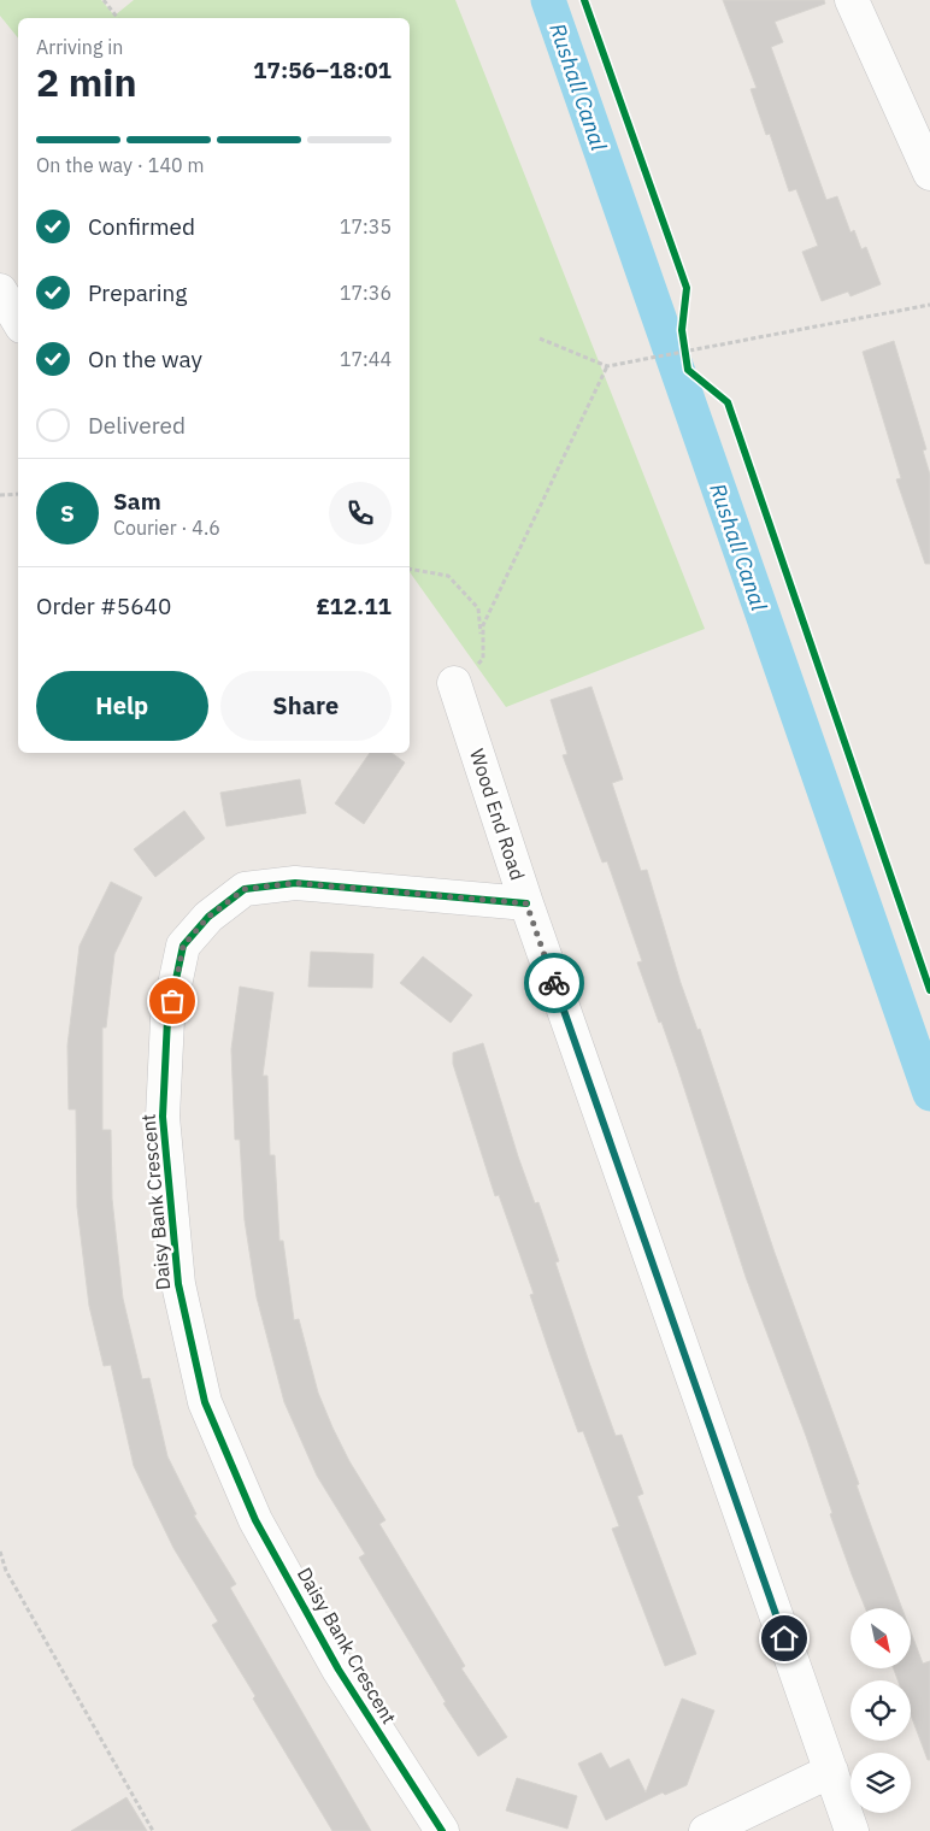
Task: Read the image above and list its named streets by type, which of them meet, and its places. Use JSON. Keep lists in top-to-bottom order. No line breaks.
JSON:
{"streets":{"street":["Wood End Road","Daisy Bank Crescent"]},"crossings":[["Wood End Road","Daisy Bank Crescent"]],"water":["Rushall Canal"],"north":"bottom right","page":{"heading":["2 min","Arriving in","17:56–18:01"],"panel":["Sam","Courier · 4.6","Order #5640","£12.11"],"bar":"On the way · 140 m","list":[["Confirmed","17:35"],["Preparing","17:36"],["On the way","17:44"],"Delivered"],"round":"S","buttons":["Help","Share"]}}
